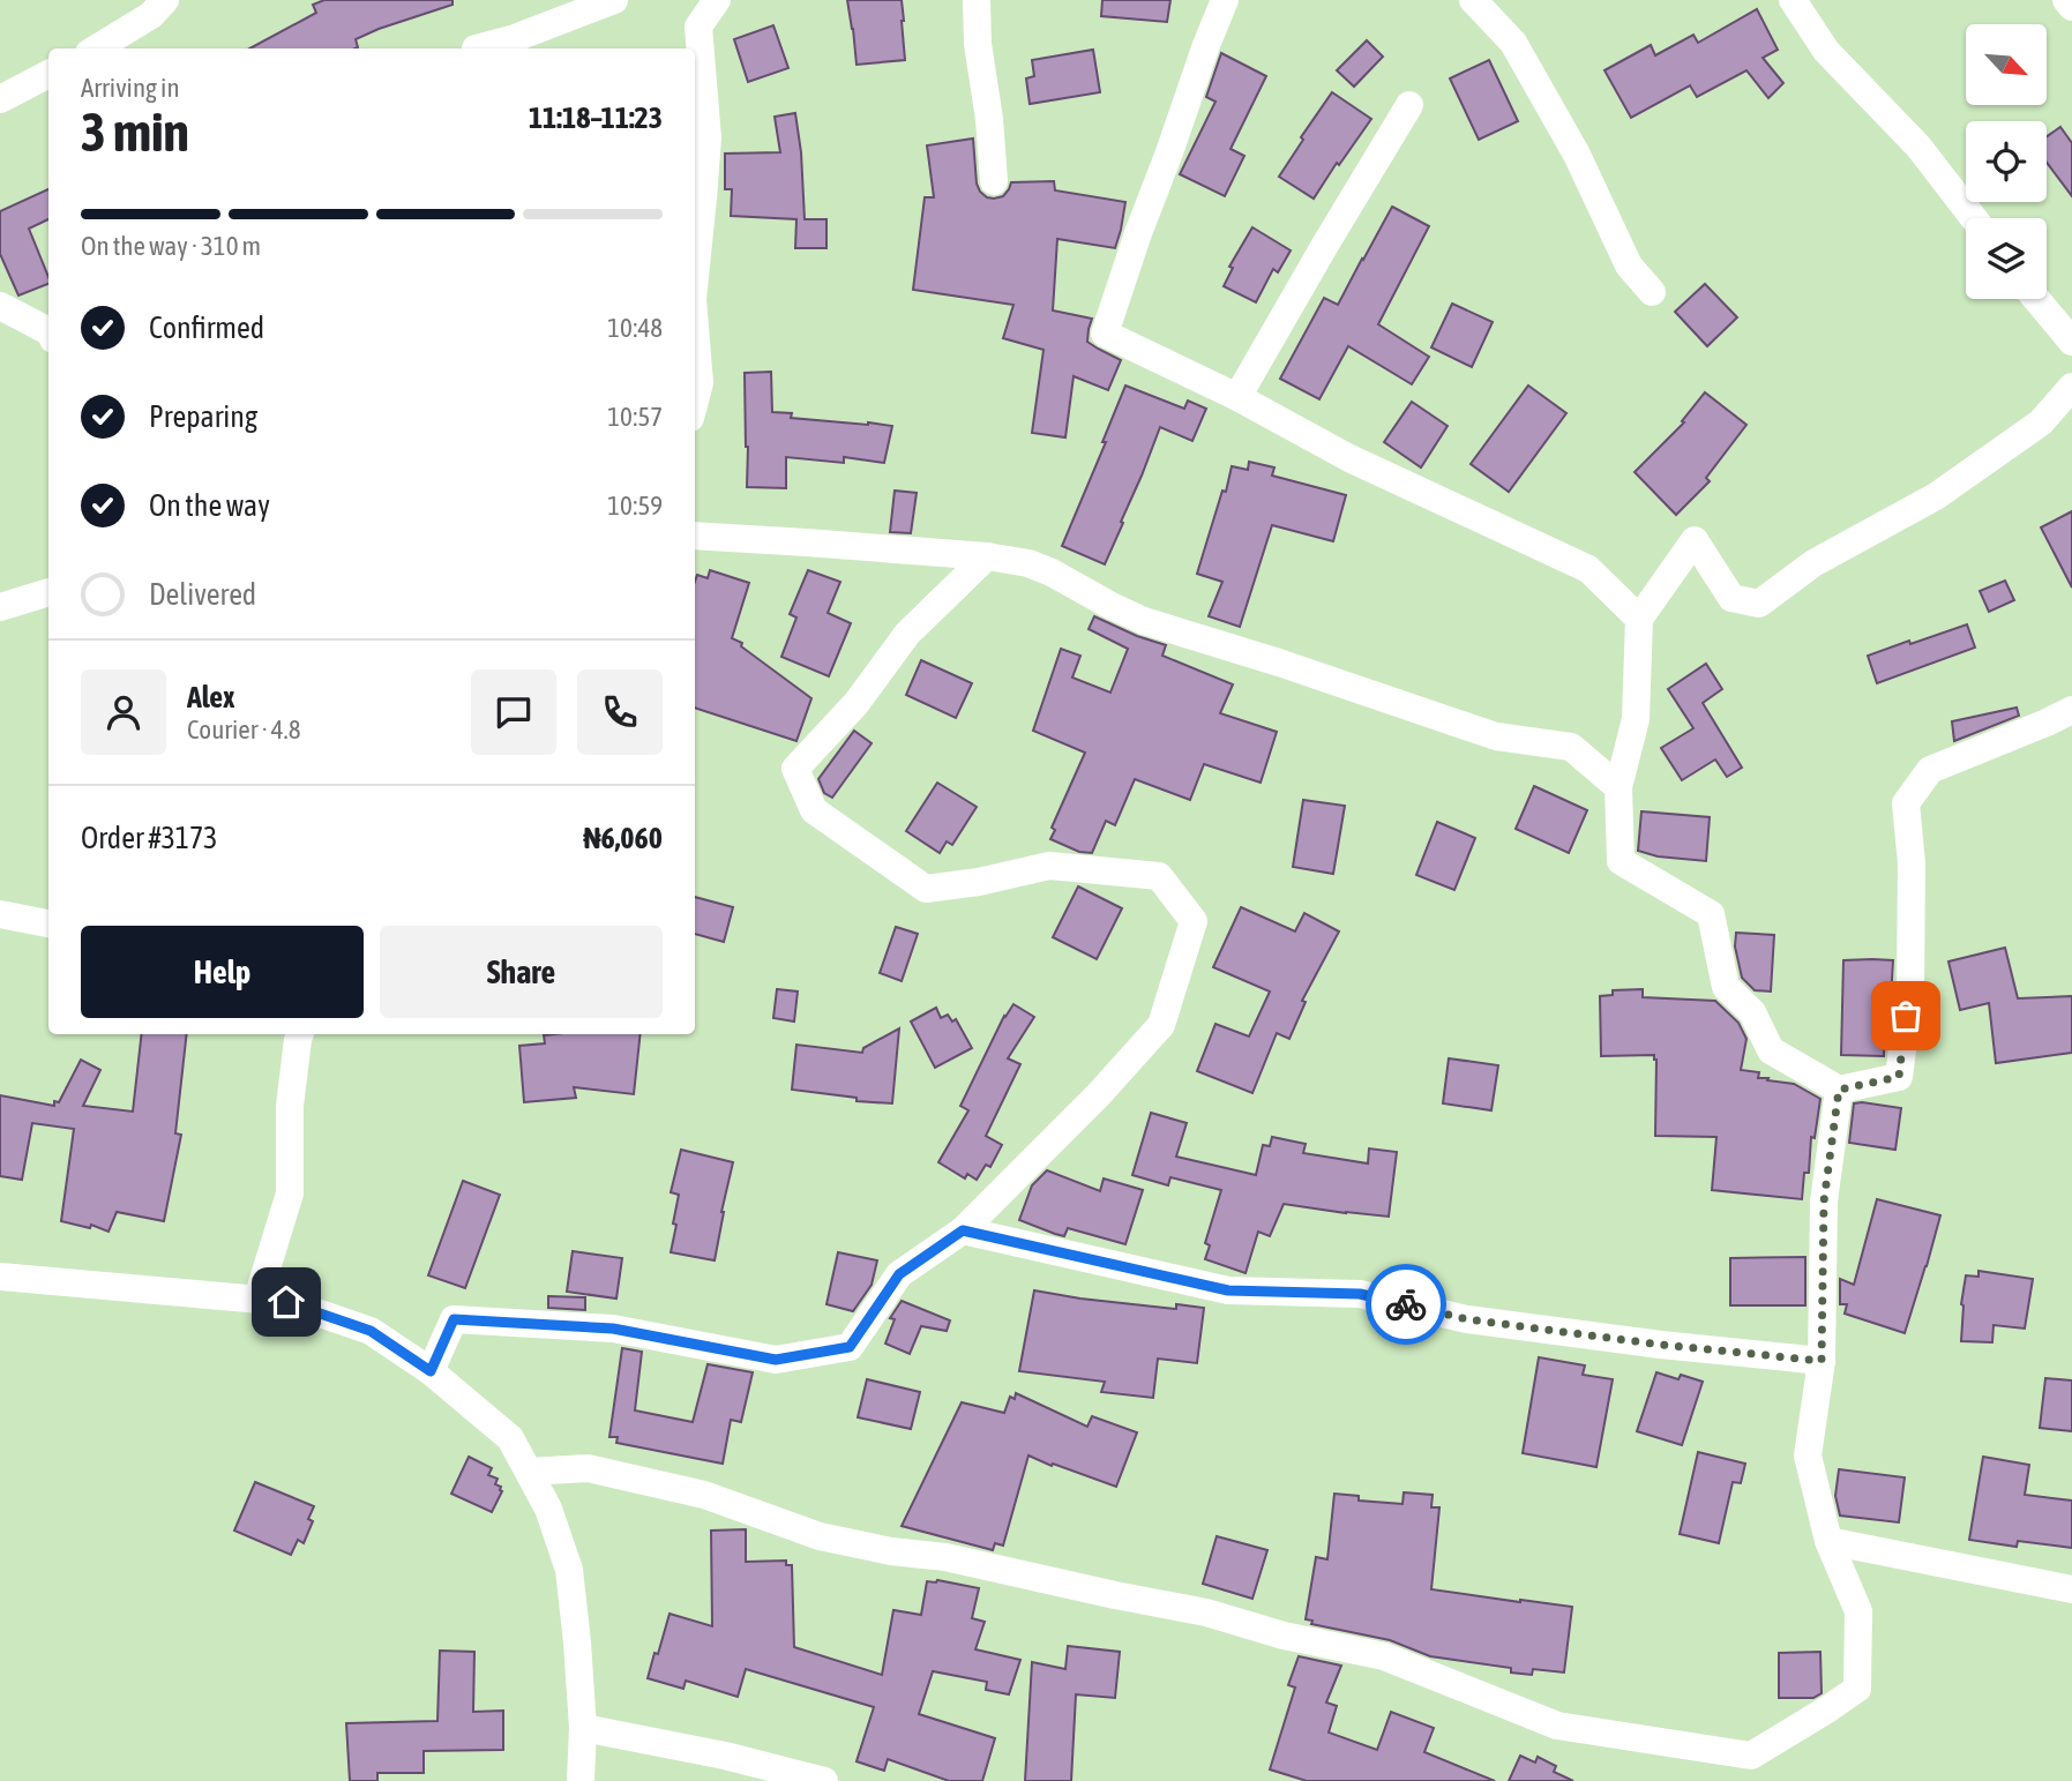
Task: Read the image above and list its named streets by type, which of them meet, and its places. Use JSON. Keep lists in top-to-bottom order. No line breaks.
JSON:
{"north":"bottom right","page":{"heading":["3 min","Arriving in","11:18–11:23"],"panel":["Alex","Courier · 4.8","Order #3173","₦6,060"],"bar":"On the way · 310 m","list":[["Confirmed","10:48"],["Preparing","10:57"],["On the way","10:59"],"Delivered"],"buttons":["Help","Share"]}}
